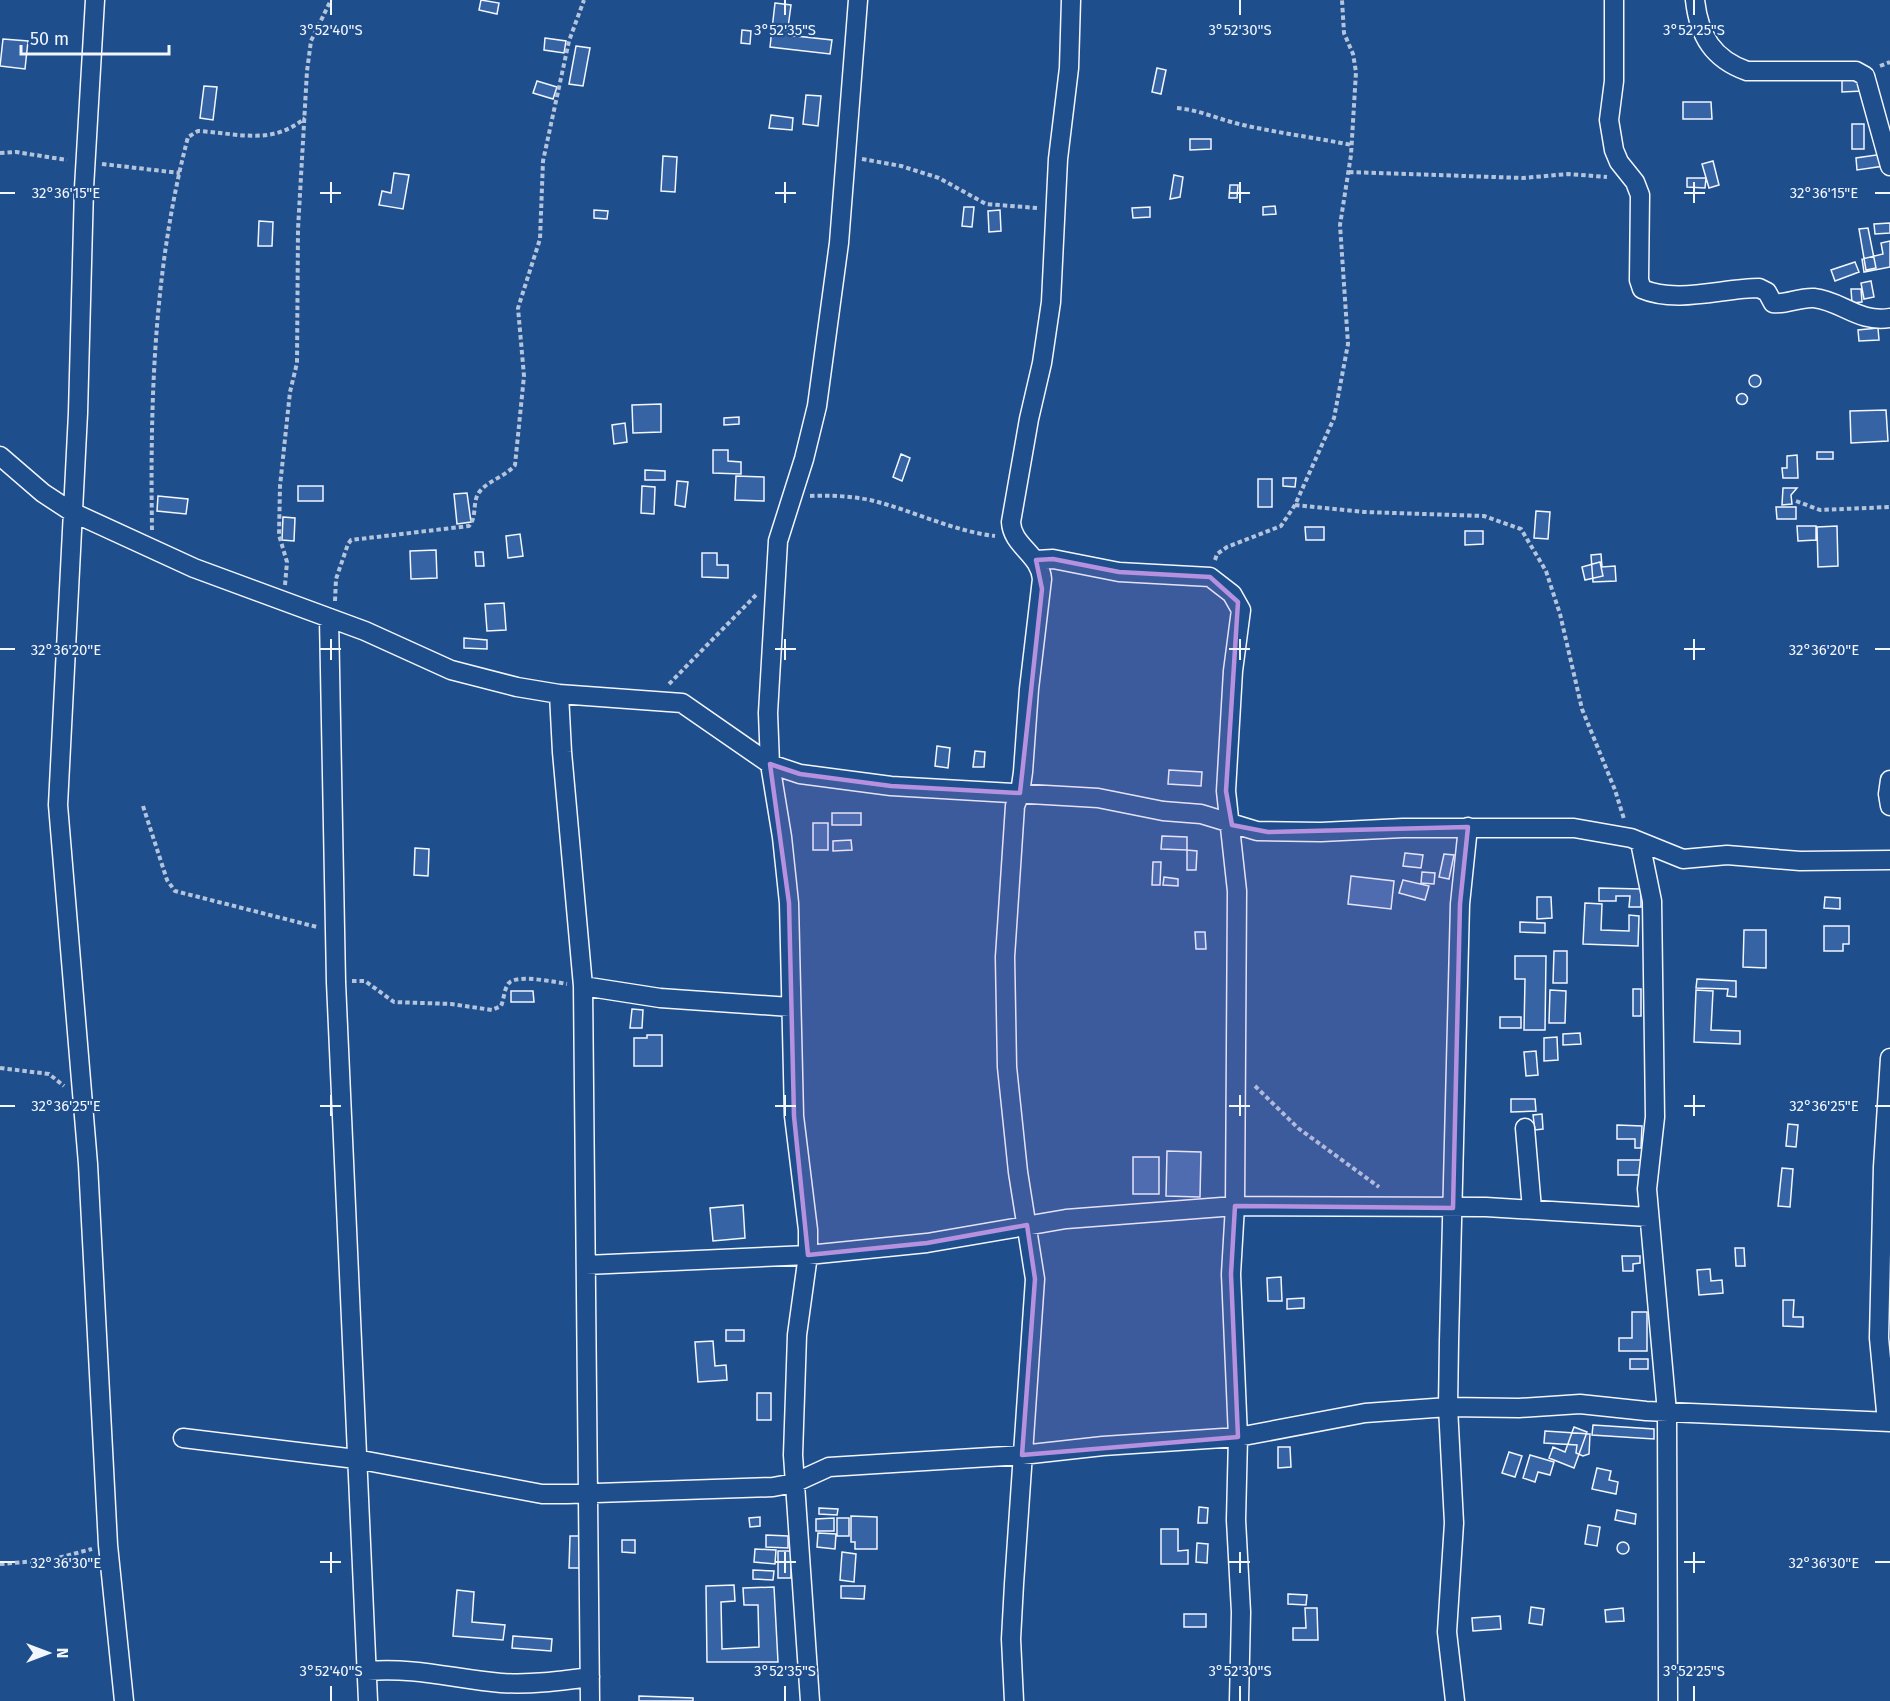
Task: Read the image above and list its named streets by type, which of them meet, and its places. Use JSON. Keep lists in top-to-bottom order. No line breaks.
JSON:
{"scale_bar":"50 m","north":"right","coordinates":["3°52'40\"S","3°52'35\"S","3°52'30\"S","3°52'25\"S","32°36'15\"E","32°36'20\"E","32°36'25\"E","32°36'30\"E"]}
